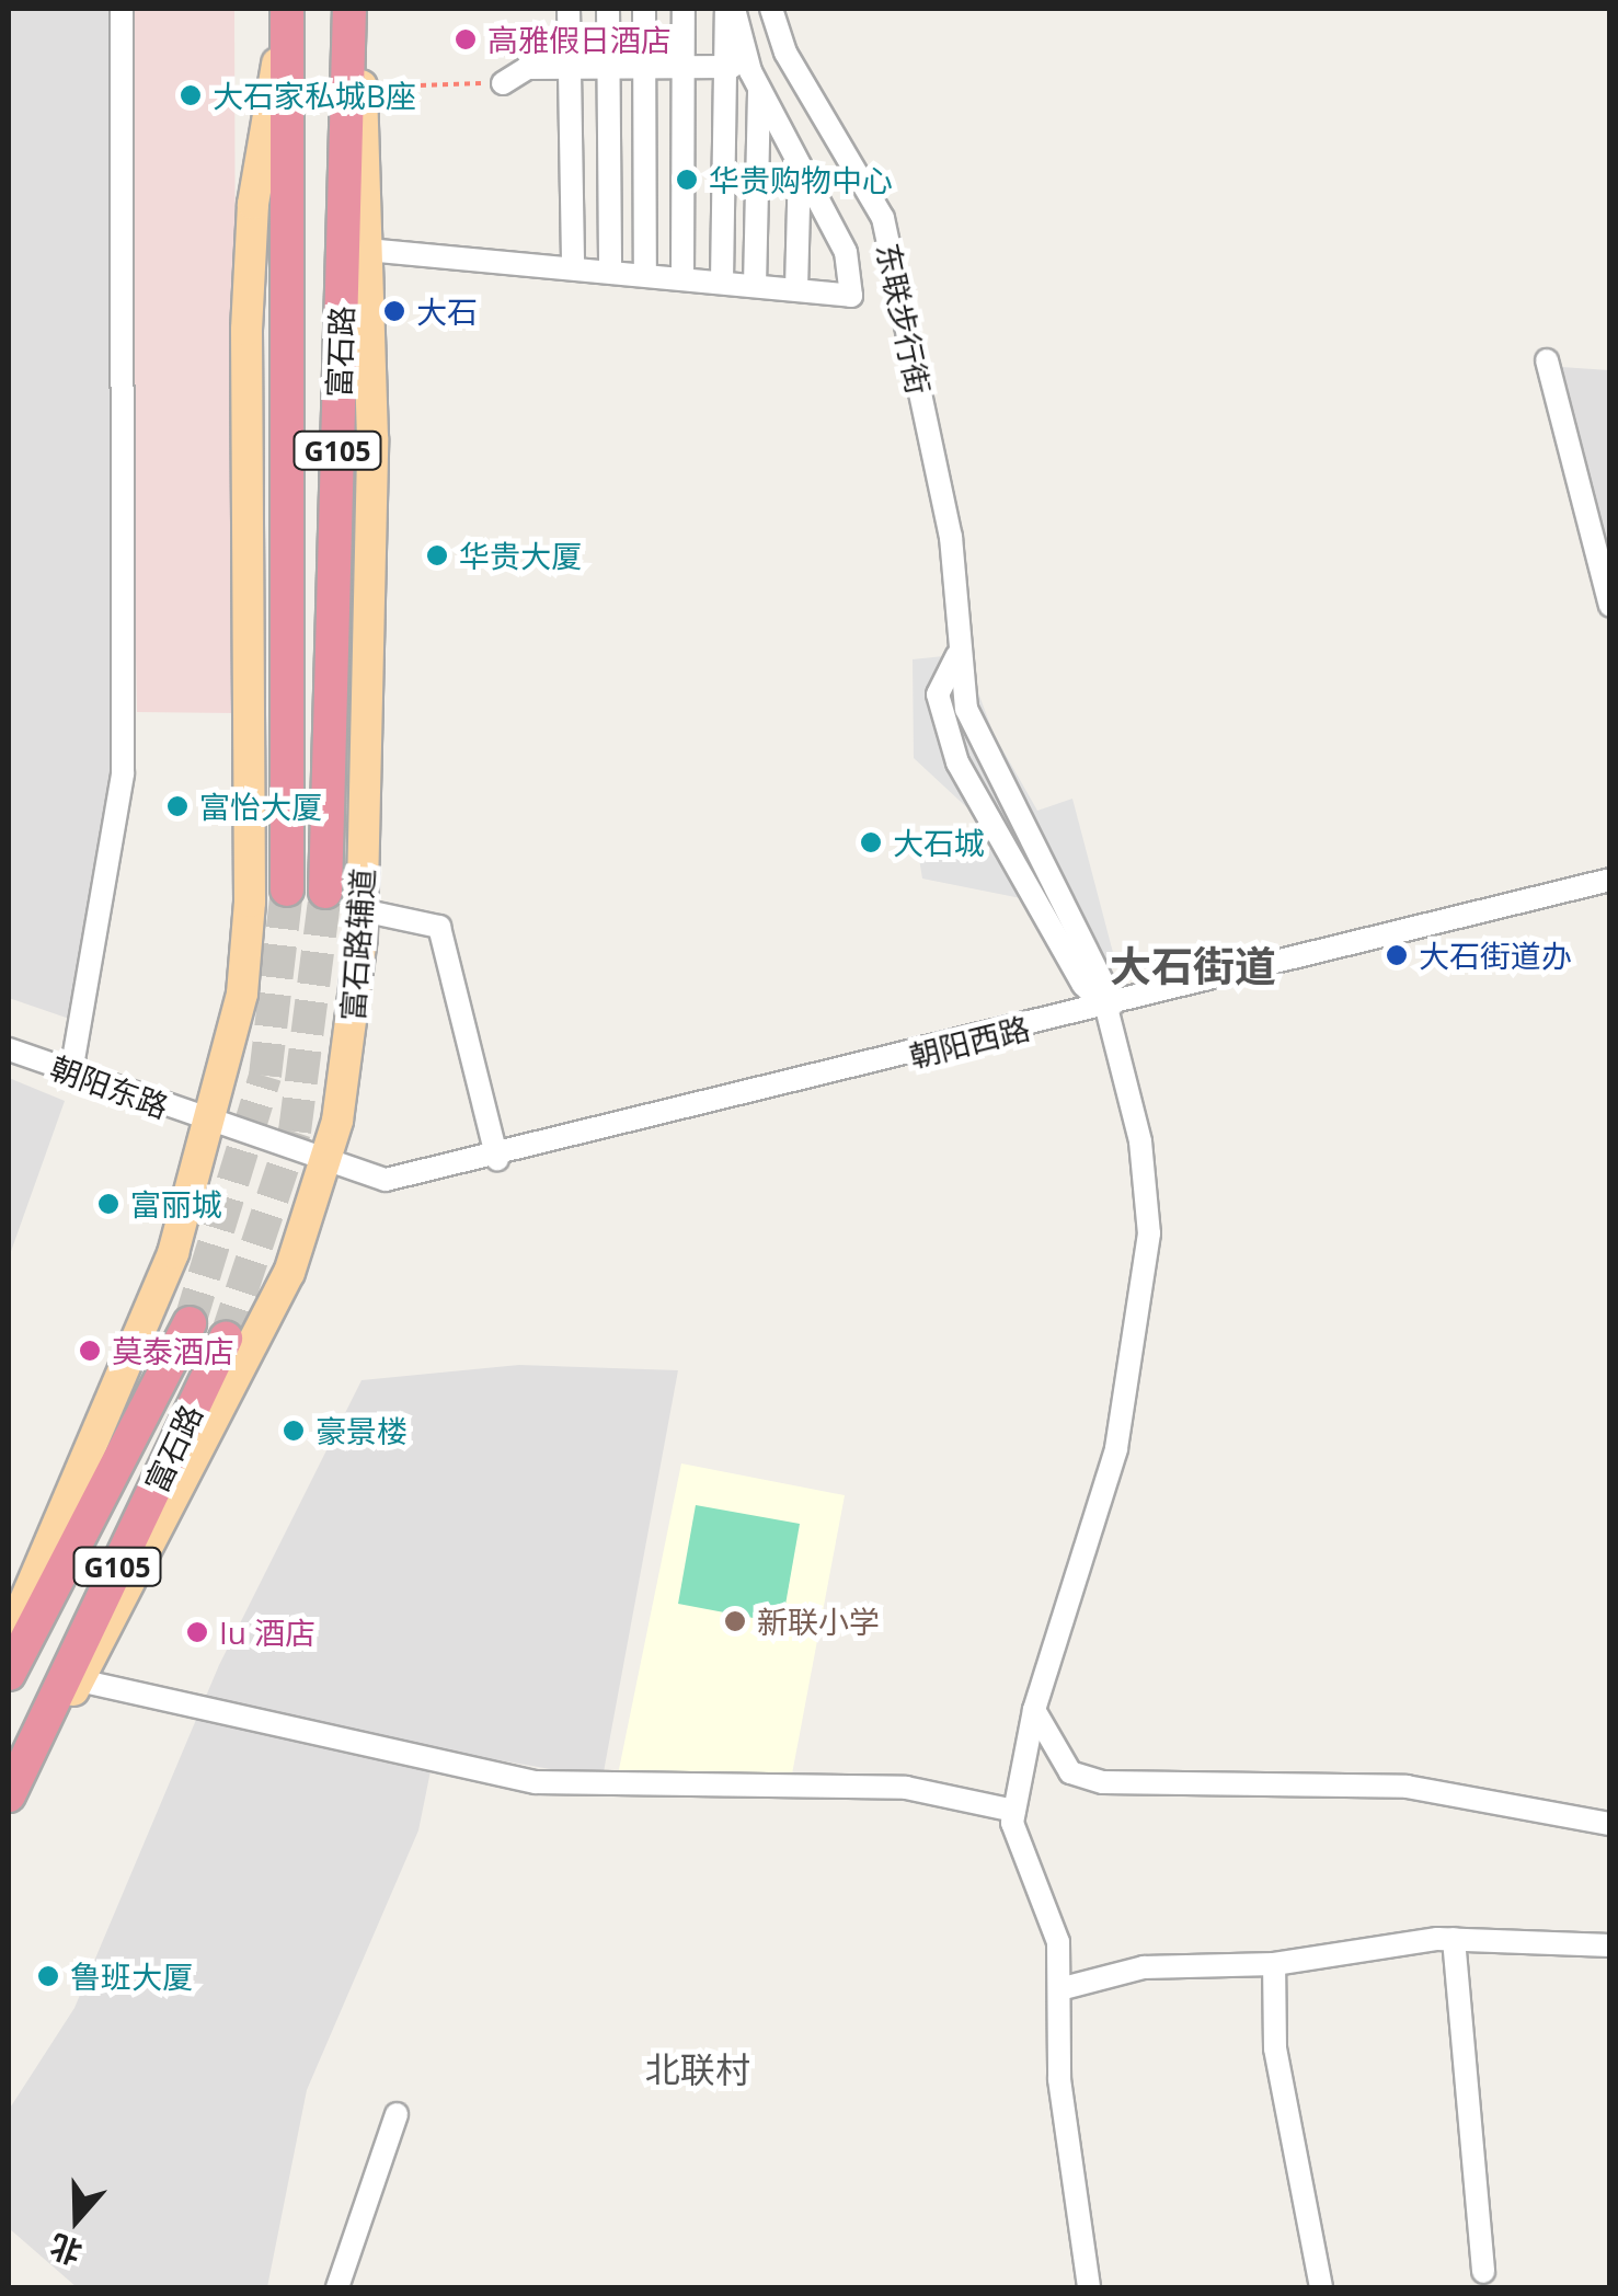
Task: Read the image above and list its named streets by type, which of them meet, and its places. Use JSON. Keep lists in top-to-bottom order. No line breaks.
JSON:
{"streets":{"highway":["富石路","G105"],"main road":["富石路辅道"],"street":["东联步行街","朝阳西路","朝阳东路"]},"crossings":[["东联步行街","朝阳西路"],["富石路","富石路辅道"],["富石路辅道","朝阳西路"],["富石路辅道","朝阳东路"],["朝阳西路","朝阳东路"]],"districts":["大石街道","北联村"],"places":["高雅假日酒店","大石家私城B座","华贵购物中心","大石","华贵大厦","富怡大厦","大石城","大石街道办","富丽城","莫泰酒店","豪景楼","新联小学","Iu 酒店","鲁班大厦"],"north":"bottom"}
